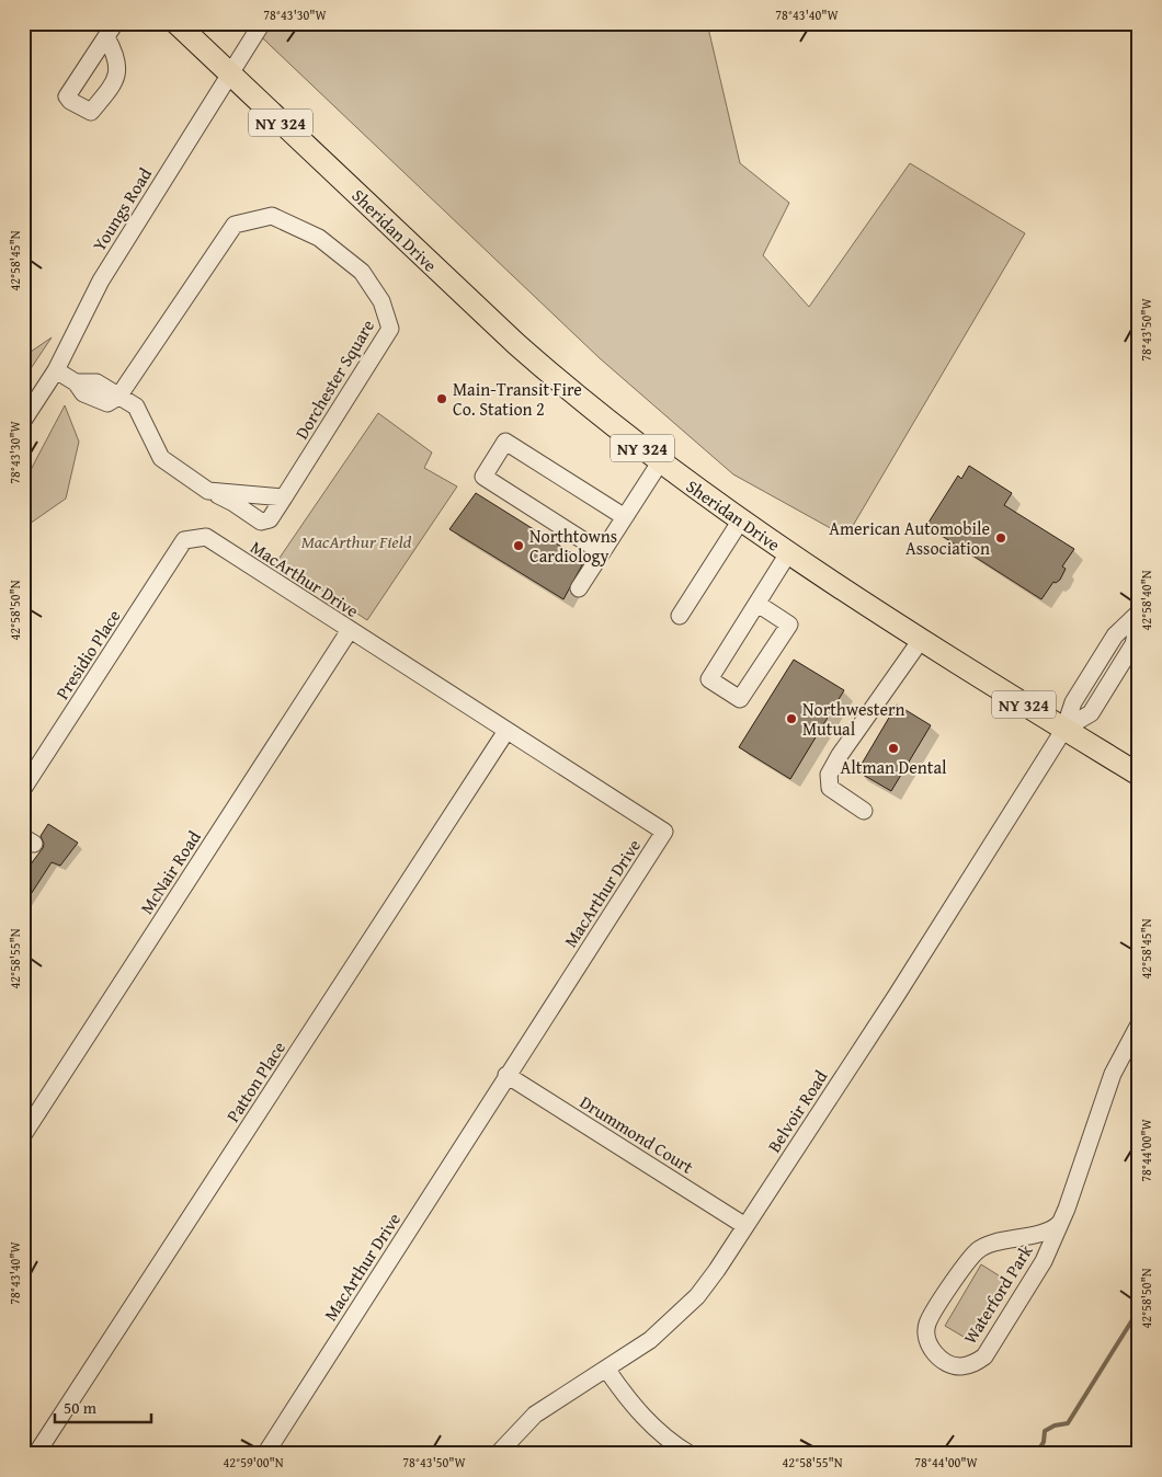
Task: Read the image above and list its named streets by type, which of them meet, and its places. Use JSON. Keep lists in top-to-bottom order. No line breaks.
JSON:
{"streets":{"main road":["NY 324","Sheridan Drive"],"street":["Youngs Road","Dorchester Square","MacArthur Drive","Presidio Place","McNair Road","Patton Place","Belvoir Road","Drummond Court","Waterford Park"]},"crossings":[["Youngs Road","Sheridan Drive"],["Sheridan Drive","Belvoir Road"],["MacArthur Drive","Presidio Place"],["MacArthur Drive","McNair Road"],["MacArthur Drive","Patton Place"],["MacArthur Drive","Drummond Court"],["Belvoir Road","Drummond Court"]],"parks":["MacArthur Field"],"places":["Main-Transit Fire Co. Station 2","American Automobile Association","Northtowns Cardiology","Northwestern Mutual","Altman Dental"],"scale_bar":"50 m","coordinates":["78°43'30\"W","78°43'40\"W","42°58'45\"N","78°43'50\"W","42°58'40\"N","42°58'50\"N","42°58'55\"N","78°44'00\"W","42°59'00\"N"]}
